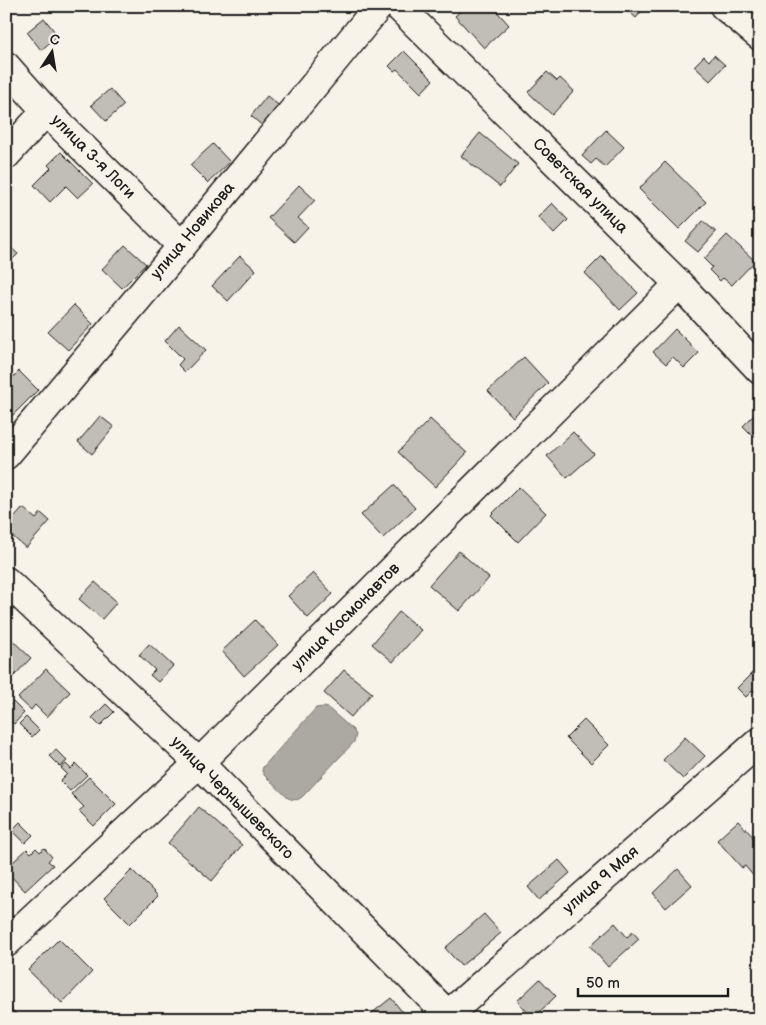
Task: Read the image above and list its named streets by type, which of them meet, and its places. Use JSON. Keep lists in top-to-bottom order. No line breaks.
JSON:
{"streets":{"street":["улица 3-я Логи","Советская улица","улица Новикова","улица Космонавтов","улица Чернышевского","улица 9 Мая"]},"crossings":[["улица 3-я Логи","улица Новикова"],["Советская улица","улица Космонавтов"],["улица Космонавтов","улица Чернышевского"],["улица Чернышевского","улица 9 Мая"]],"scale_bar":"50 m","north":"top"}
